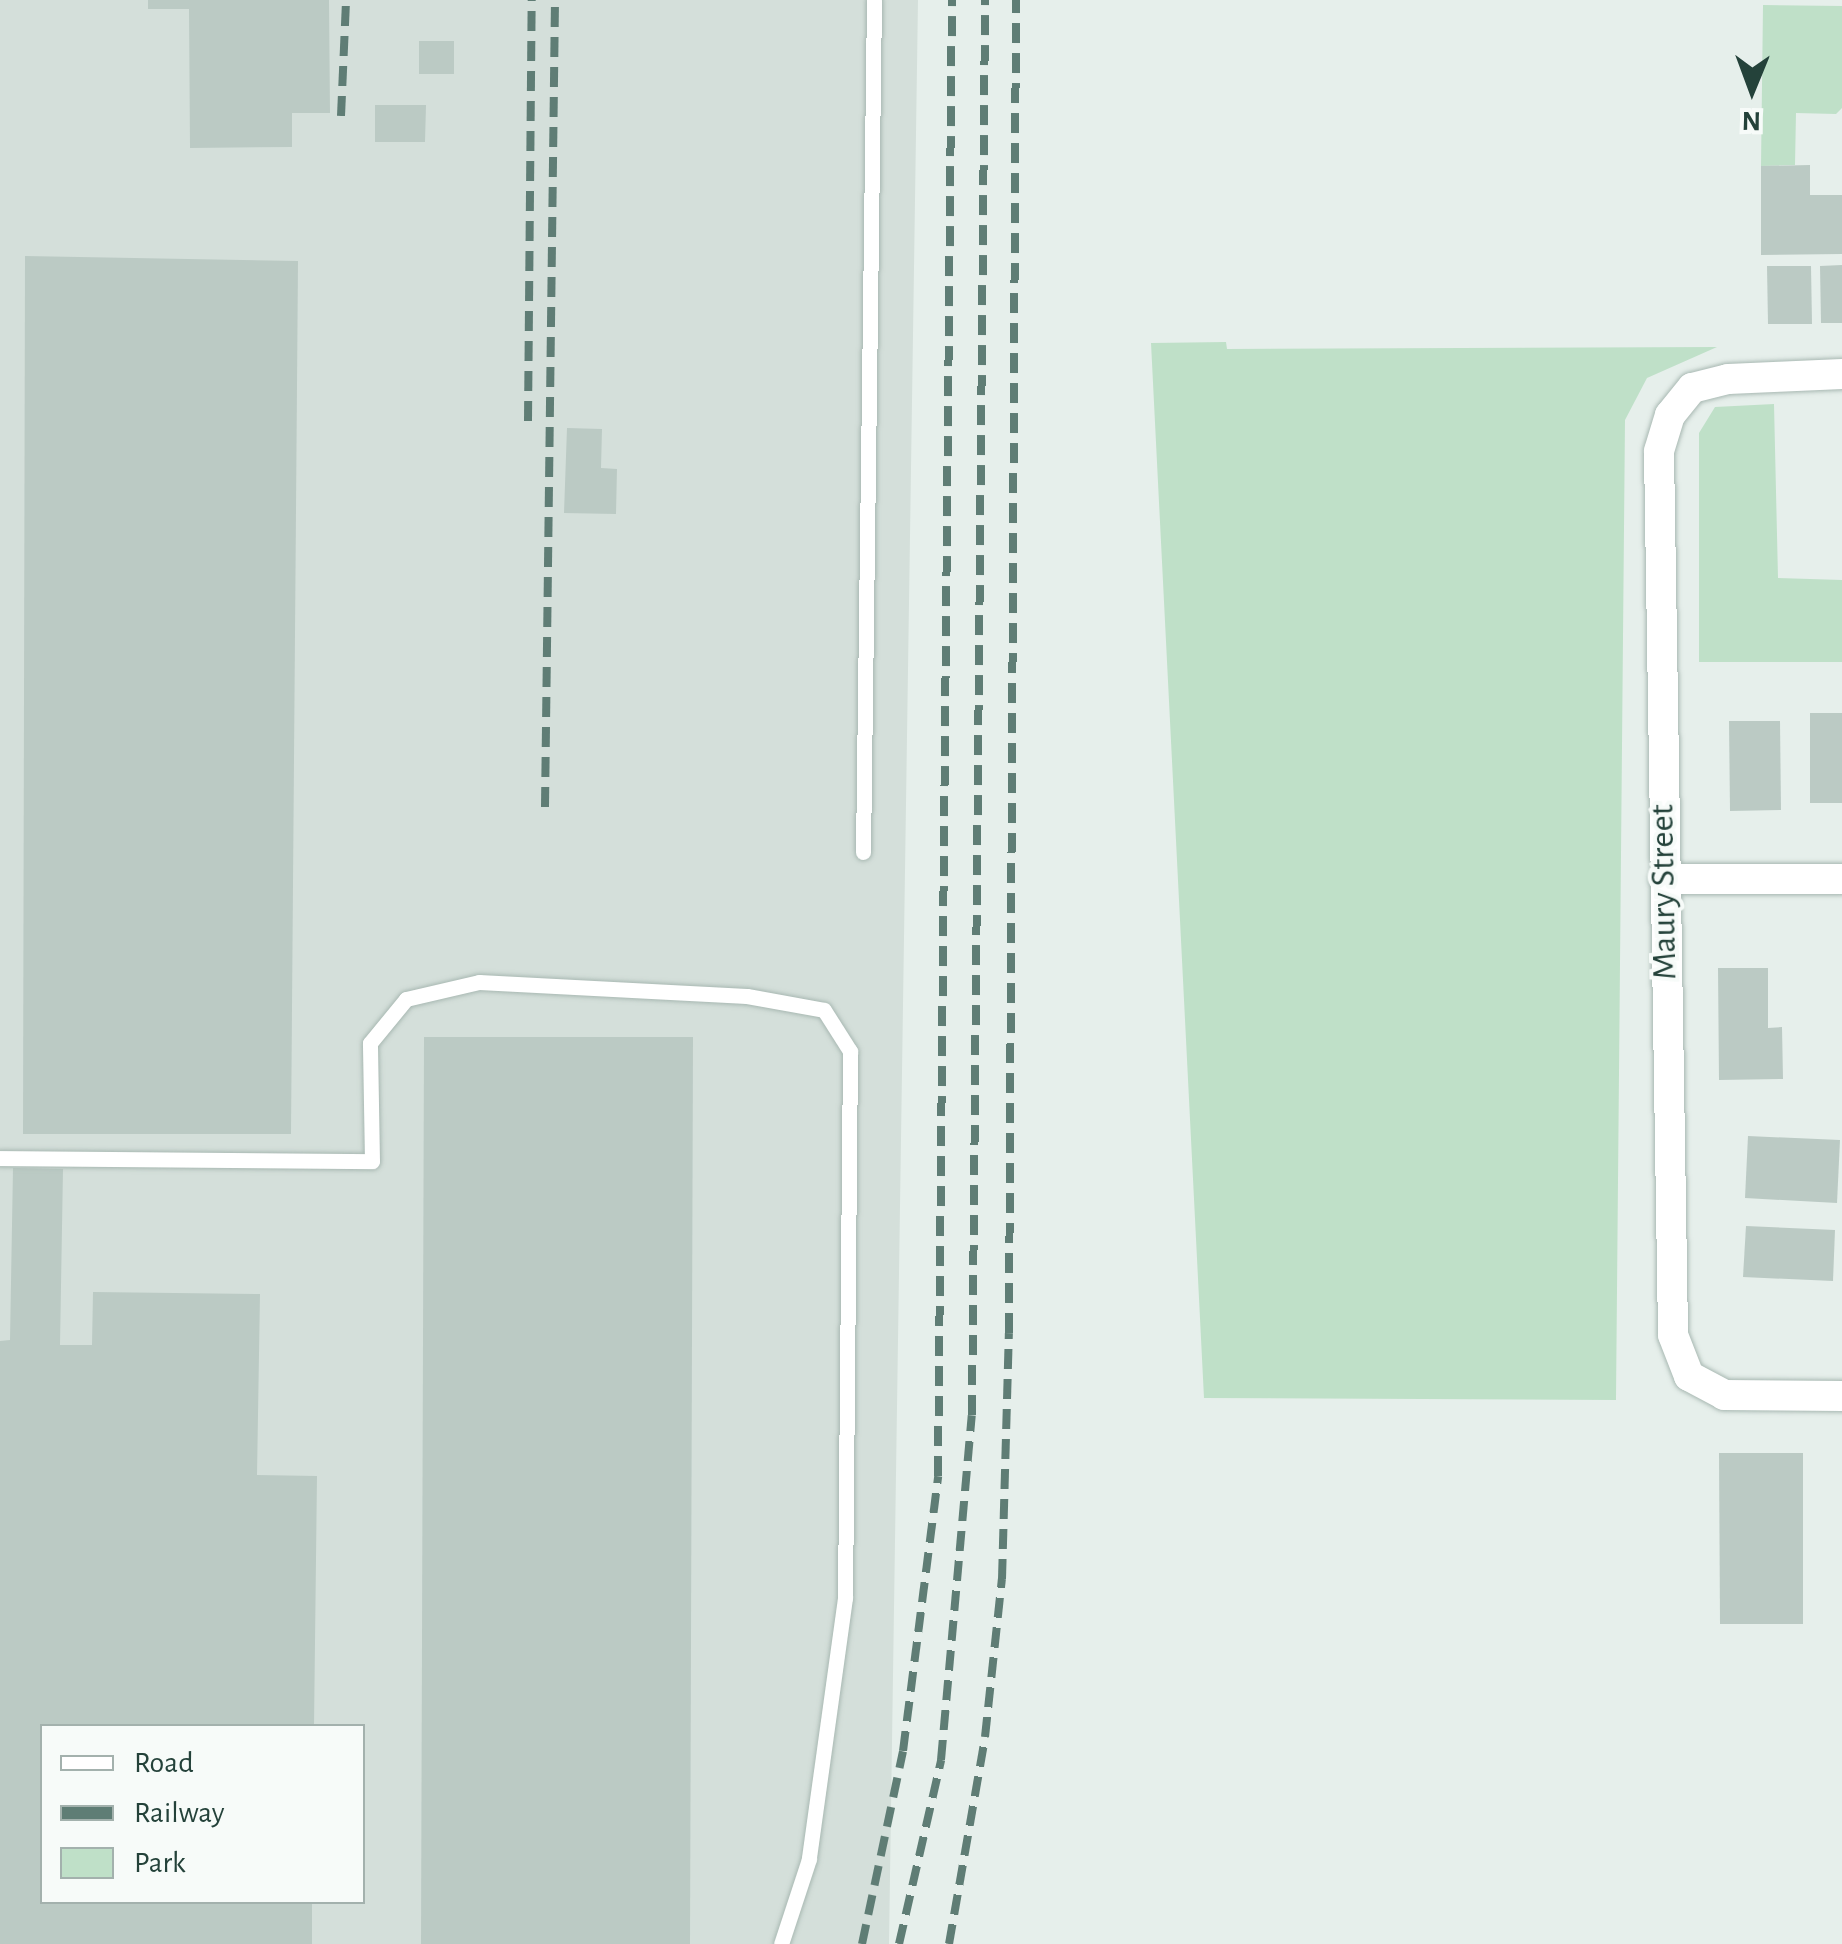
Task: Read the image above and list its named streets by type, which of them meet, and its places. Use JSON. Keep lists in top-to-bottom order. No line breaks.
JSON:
{"streets":{"street":["Maury Street"]},"legend":["Road","Railway","Park"],"north":"bottom"}
